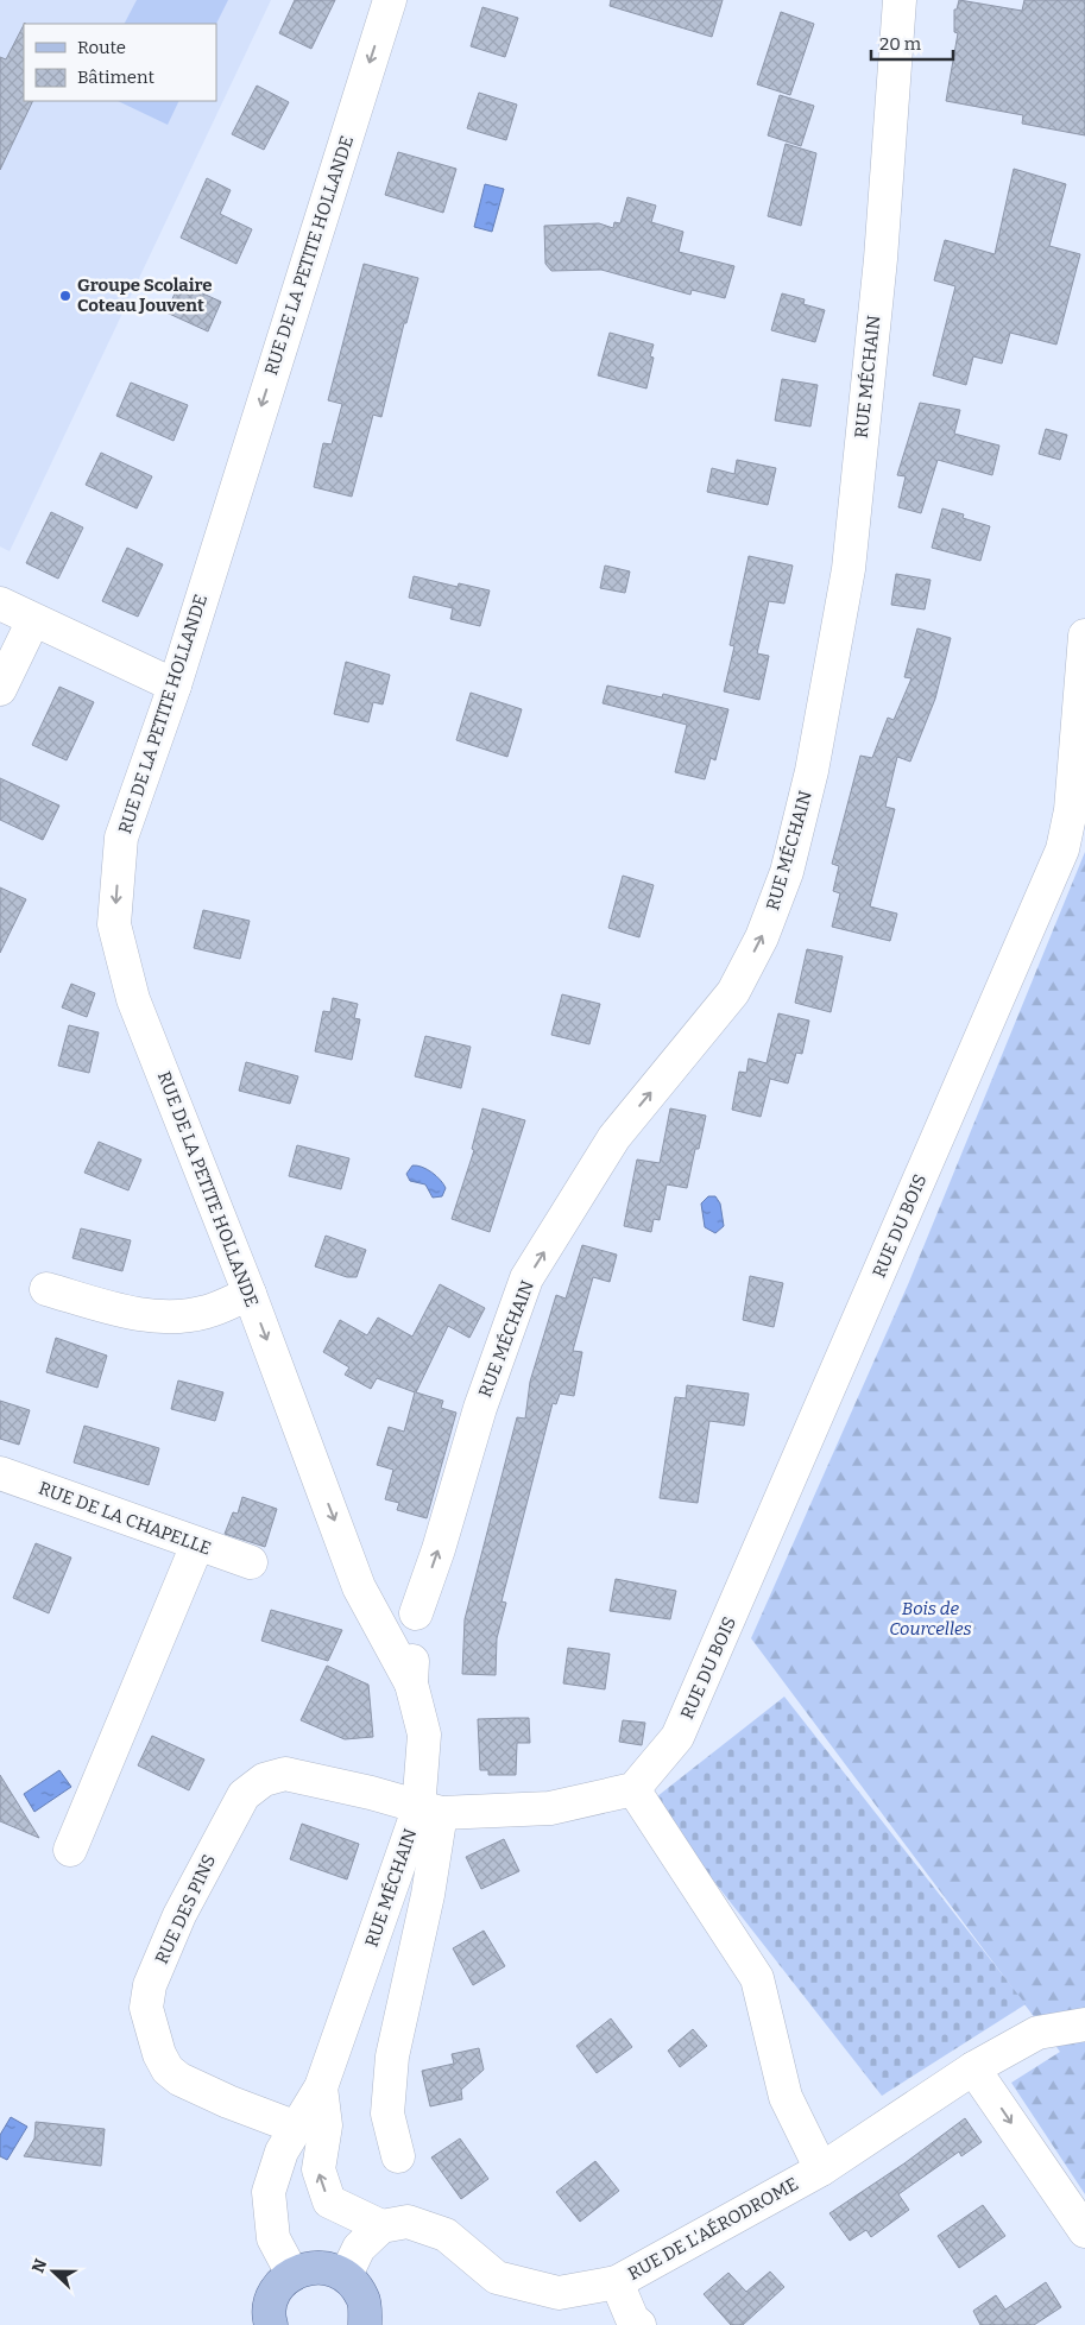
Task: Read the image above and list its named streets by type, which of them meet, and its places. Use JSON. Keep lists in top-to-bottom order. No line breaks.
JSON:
{"streets":{"street":["RUE DE LA PETITE HOLLANDE","RUE MÉCHAIN","RUE DU BOIS","RUE DE LA CHAPELLE","RUE DES PINS","RUE DE L'AÉRODROME"]},"crossings":[["RUE DE LA PETITE HOLLANDE","RUE MÉCHAIN"],["RUE MÉCHAIN","RUE DES PINS"],["RUE MÉCHAIN","RUE DE L'AÉRODROME"]],"one_way":["RUE DE LA PETITE HOLLANDE","RUE MÉCHAIN"],"parks":["Bois de Courcelles"],"places":["Groupe Scolaire Coteau Jouvent"],"legend":["Route","Bâtiment"],"scale_bar":"20 m","north":"left"}
